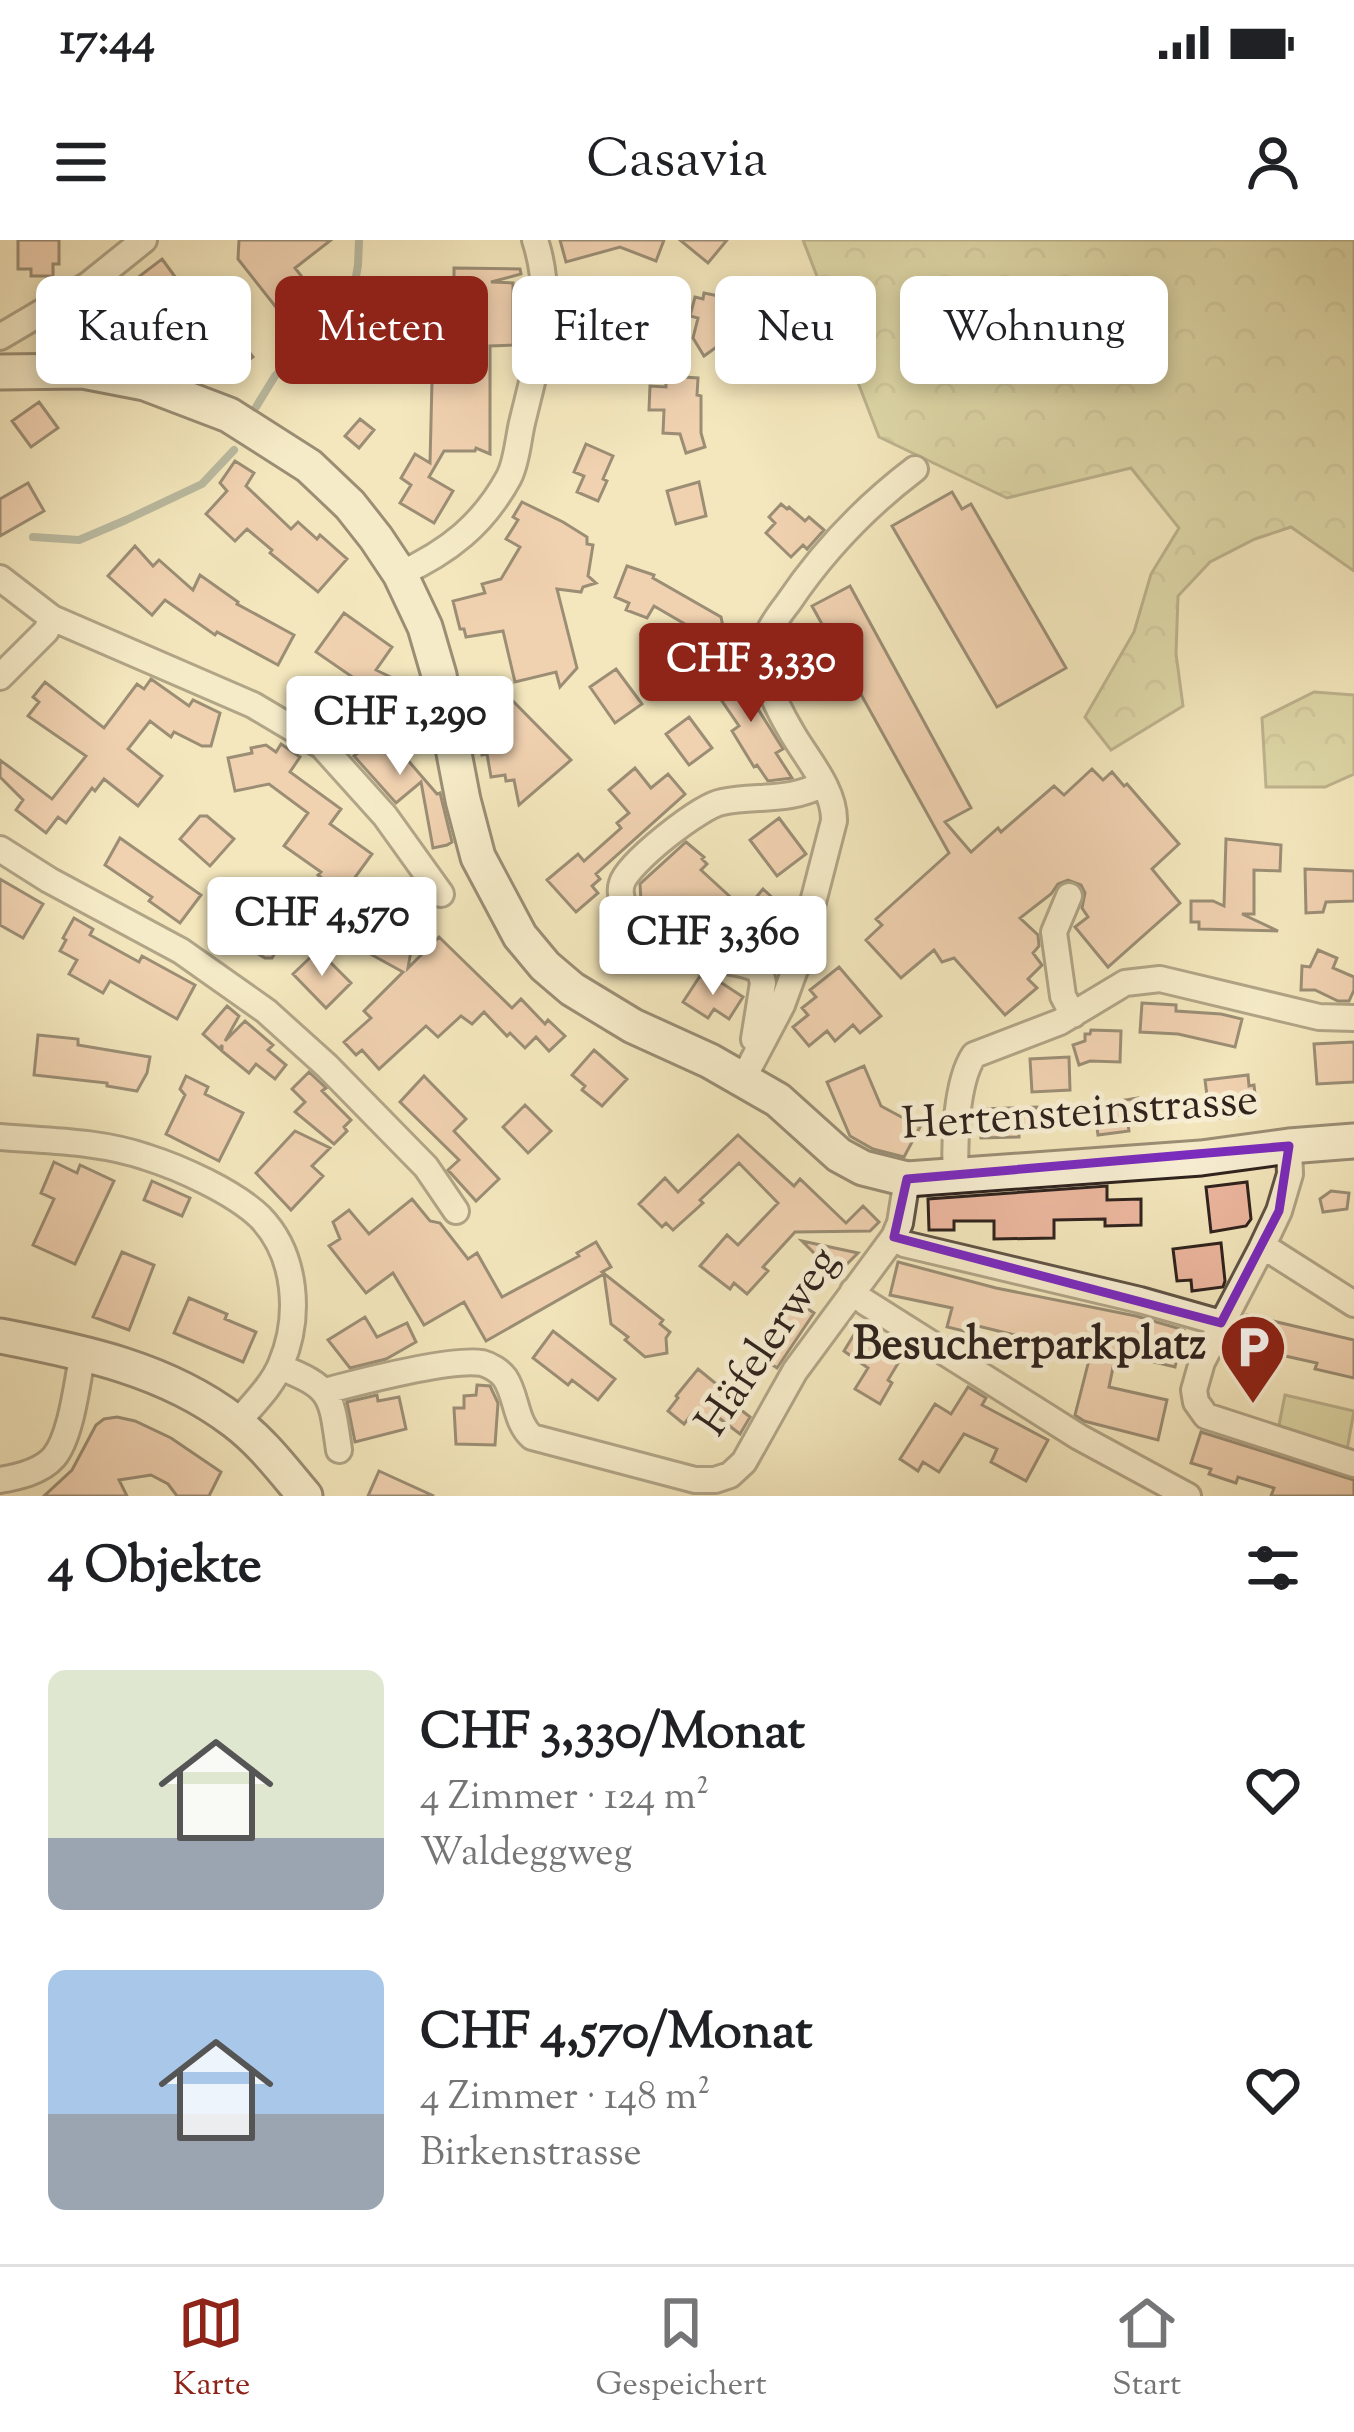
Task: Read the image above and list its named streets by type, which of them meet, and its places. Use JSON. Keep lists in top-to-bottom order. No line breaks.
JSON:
{"streets":{"street":["Hertensteinstrasse","Häfelerweg"]},"crossings":[["Hertensteinstrasse","Häfelerweg"]],"places":{"parking":["Besucherparkplatz"]},"page":{"status":"17:44","header":"Casavia","chip":["Kaufen","Mieten","Filter","Neu","Wohnung"],"price":["CHF 3,330","CHF 1,290","CHF 4,570","CHF 3,360"],"heading":"4 Objekte","list":[{"name":"CHF 3,330/Monat","note":"4 Zimmer · 124 m² · Waldeggweg"},{"name":"CHF 4,570/Monat","note":"4 Zimmer · 148 m² · Birkenstrasse"}],"tabs":["Karte","Gespeichert","Start"]}}
